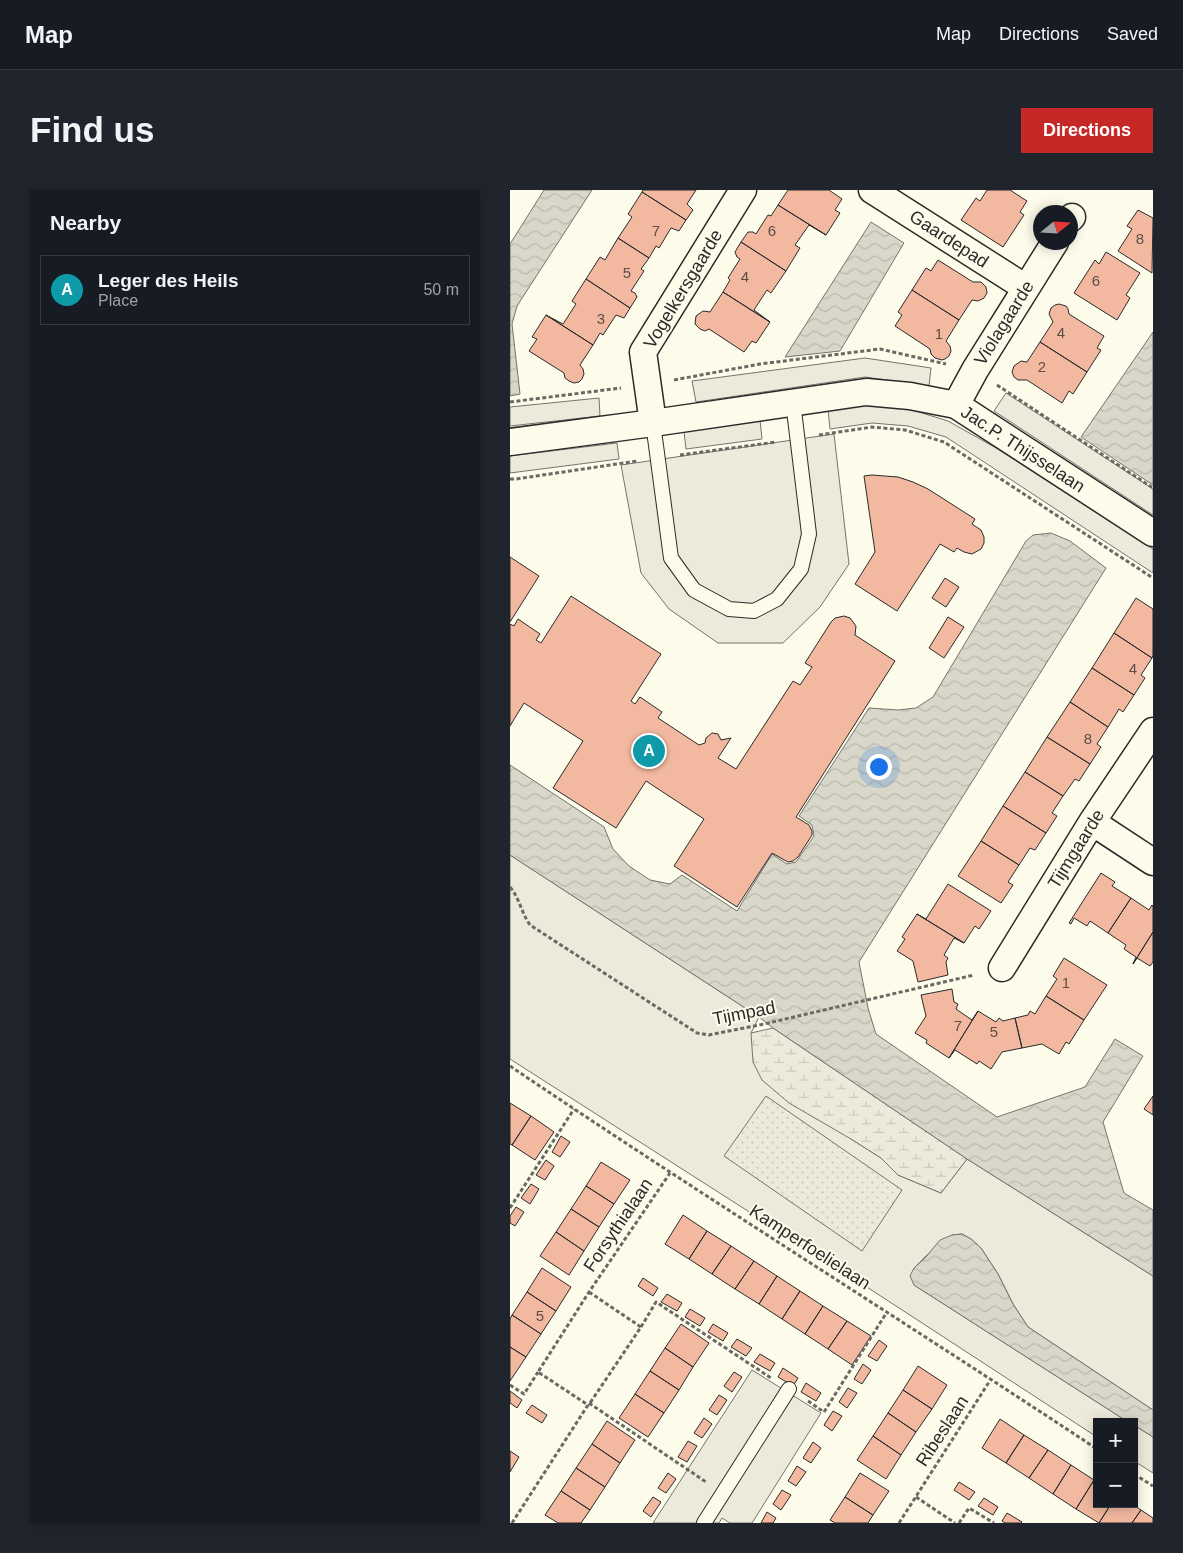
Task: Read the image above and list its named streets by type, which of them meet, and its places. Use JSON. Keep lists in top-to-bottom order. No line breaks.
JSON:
{"streets":{"street":["Gaardepad","Vogelkersgaarde","Violagaarde","Jac.P. Thijsselaan","Tijmgaarde"],"path":["Tijmpad","Forsythialaan","Kamperfoelielaan","Ribeslaan"]},"crossings":[["Gaardepad","Violagaarde"],["Vogelkersgaarde","Jac.P. Thijsselaan"],["Violagaarde","Jac.P. Thijsselaan"],["Tijmgaarde","Tijmpad"],["Forsythialaan","Kamperfoelielaan"],["Kamperfoelielaan","Ribeslaan"]],"house_numbers":["7","6","8","5","4","6","3","4","1","2","4","8","1","7","5","5"],"north":"right","page":{"header":"Map","nav":["Map","Directions","Saved"],"buttons":"Directions","title":"Find us","heading":"Nearby","list":[{"mark":"A","name":"Leger des Heils","note":"Place","value":"50 m"}],"pins":"A","map_buttons":["+","−"]}}
